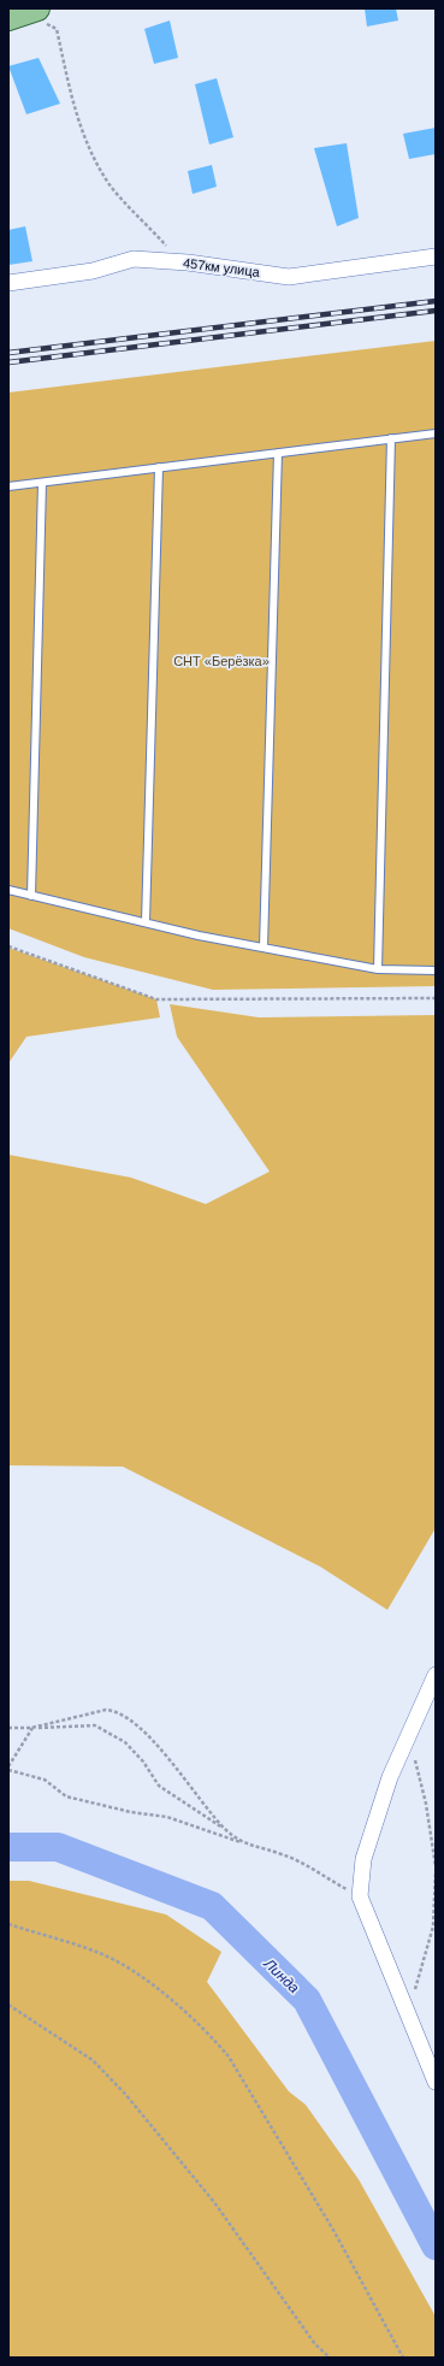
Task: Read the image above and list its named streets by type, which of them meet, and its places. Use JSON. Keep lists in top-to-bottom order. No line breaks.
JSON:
{"streets":{"street":["457км улица"]},"water":["Линда"],"parks":["СНТ «Берёзка»"]}
